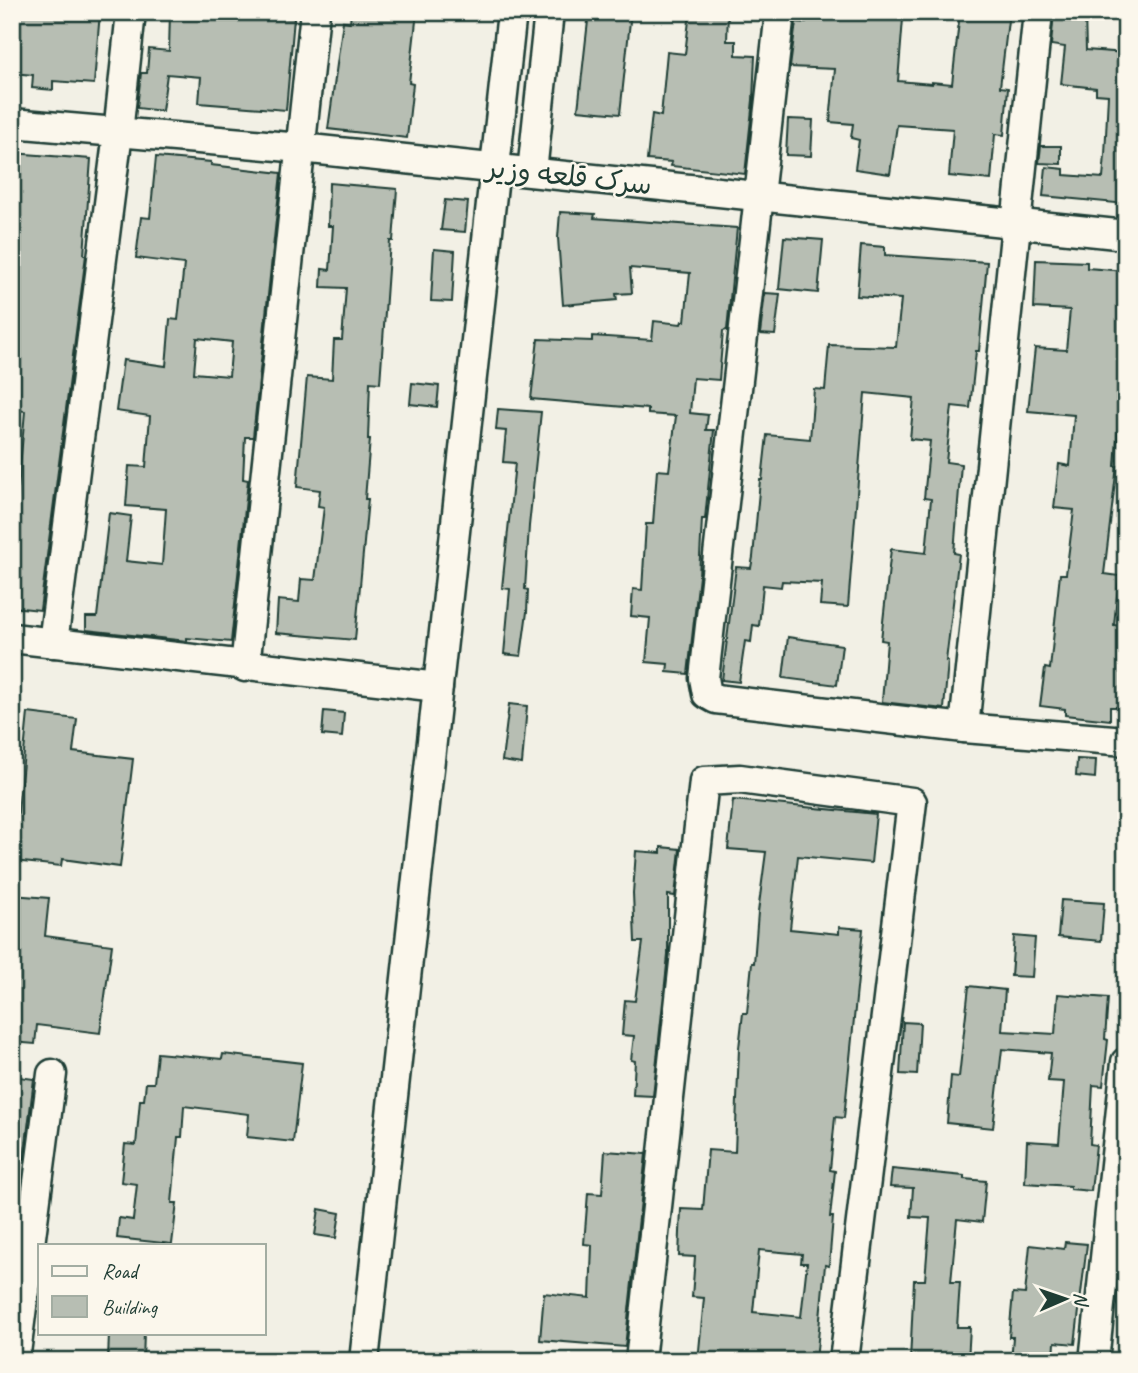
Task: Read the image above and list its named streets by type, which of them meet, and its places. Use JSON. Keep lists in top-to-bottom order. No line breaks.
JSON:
{"streets":{"street":["سرک قلعه وزیر"]},"legend":["Road","Building"],"north":"right"}
